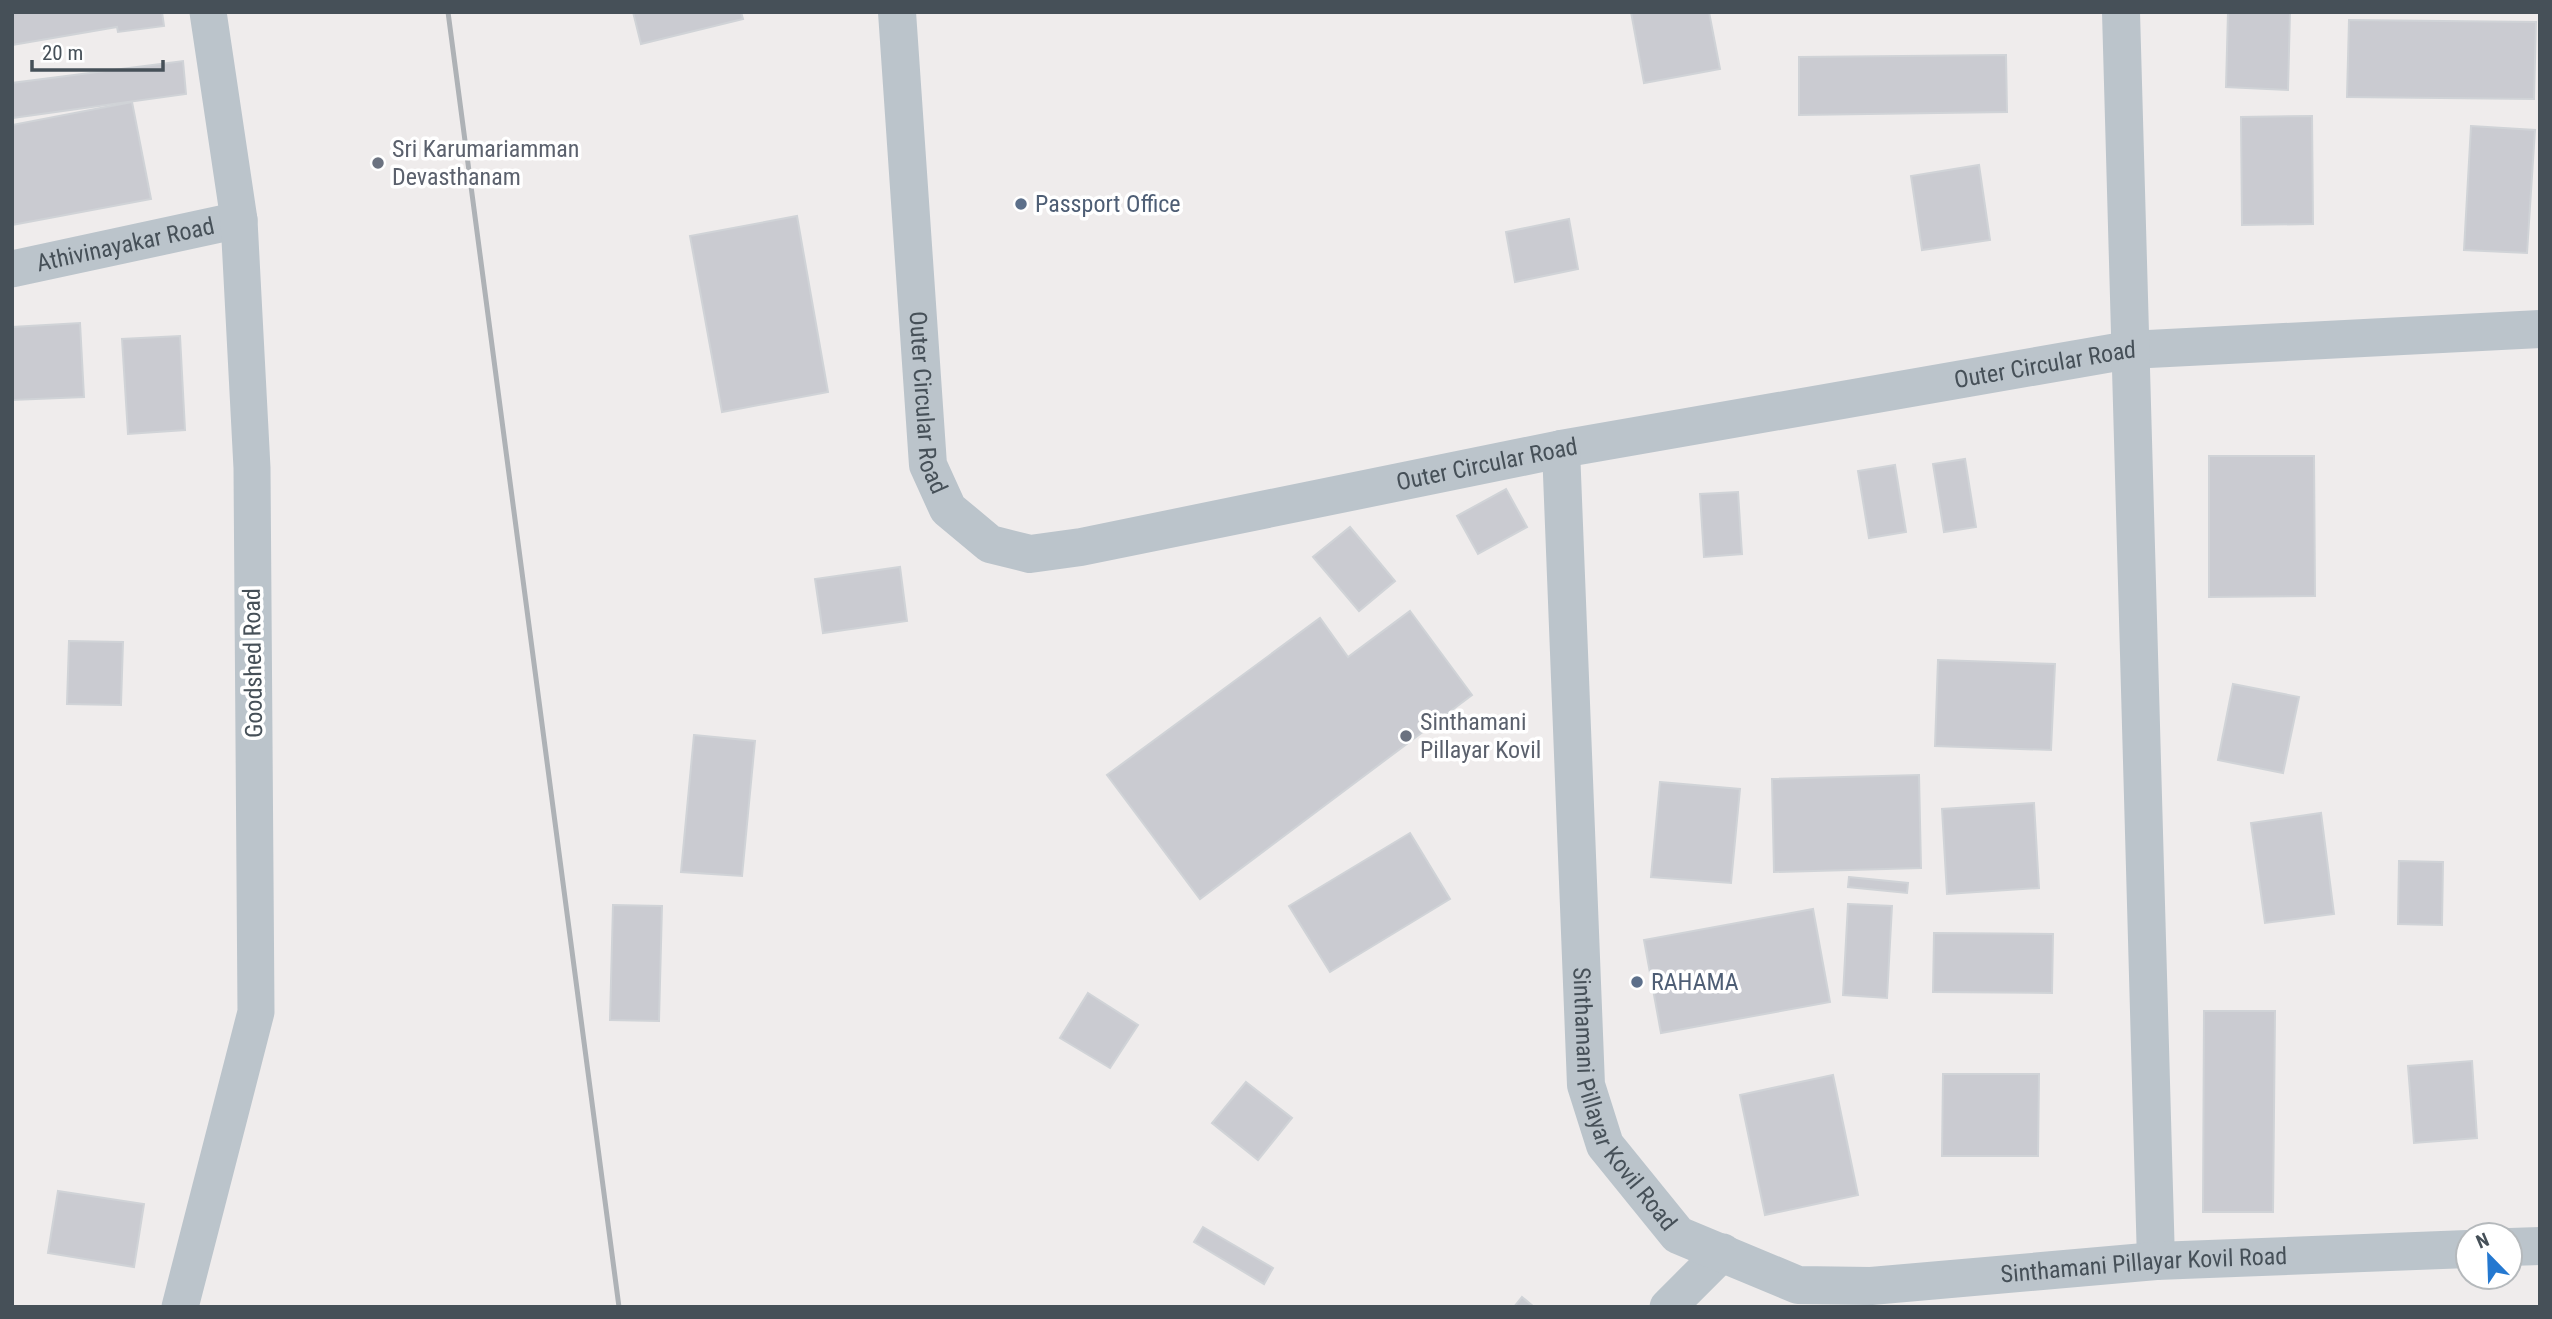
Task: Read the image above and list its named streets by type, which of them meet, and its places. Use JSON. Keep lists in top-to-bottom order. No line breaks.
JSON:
{"streets":{"street":["Athivinayakar Road","Outer Circular Road","Goodshed Road","Sinthamani Pillayar Kovil Road"]},"crossings":[["Athivinayakar Road","Goodshed Road"],["Outer Circular Road","Sinthamani Pillayar Kovil Road"]],"places":["Sri Karumariamman Devasthanam","Passport Office","Sinthamani Pillayar Kovil","RAHAMA"],"scale_bar":"20 m","north":"top left"}
